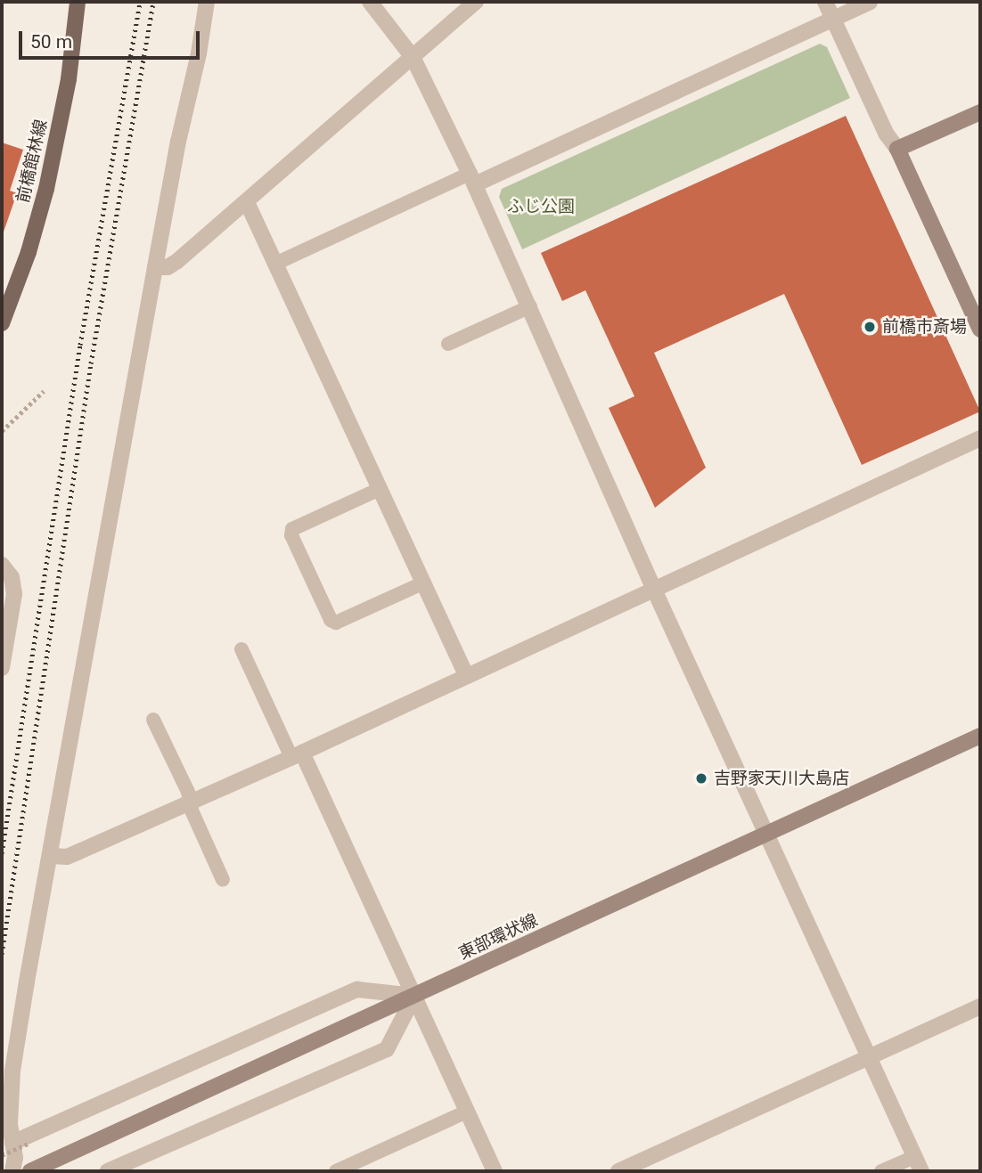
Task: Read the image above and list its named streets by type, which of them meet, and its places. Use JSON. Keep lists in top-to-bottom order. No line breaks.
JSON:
{"streets":{"main road":["前橋館林線"],"street":["東部環状線"]},"parks":["ふじ公園"],"places":["前橋市斎場","吉野家天川大島店"],"scale_bar":"50 m"}
